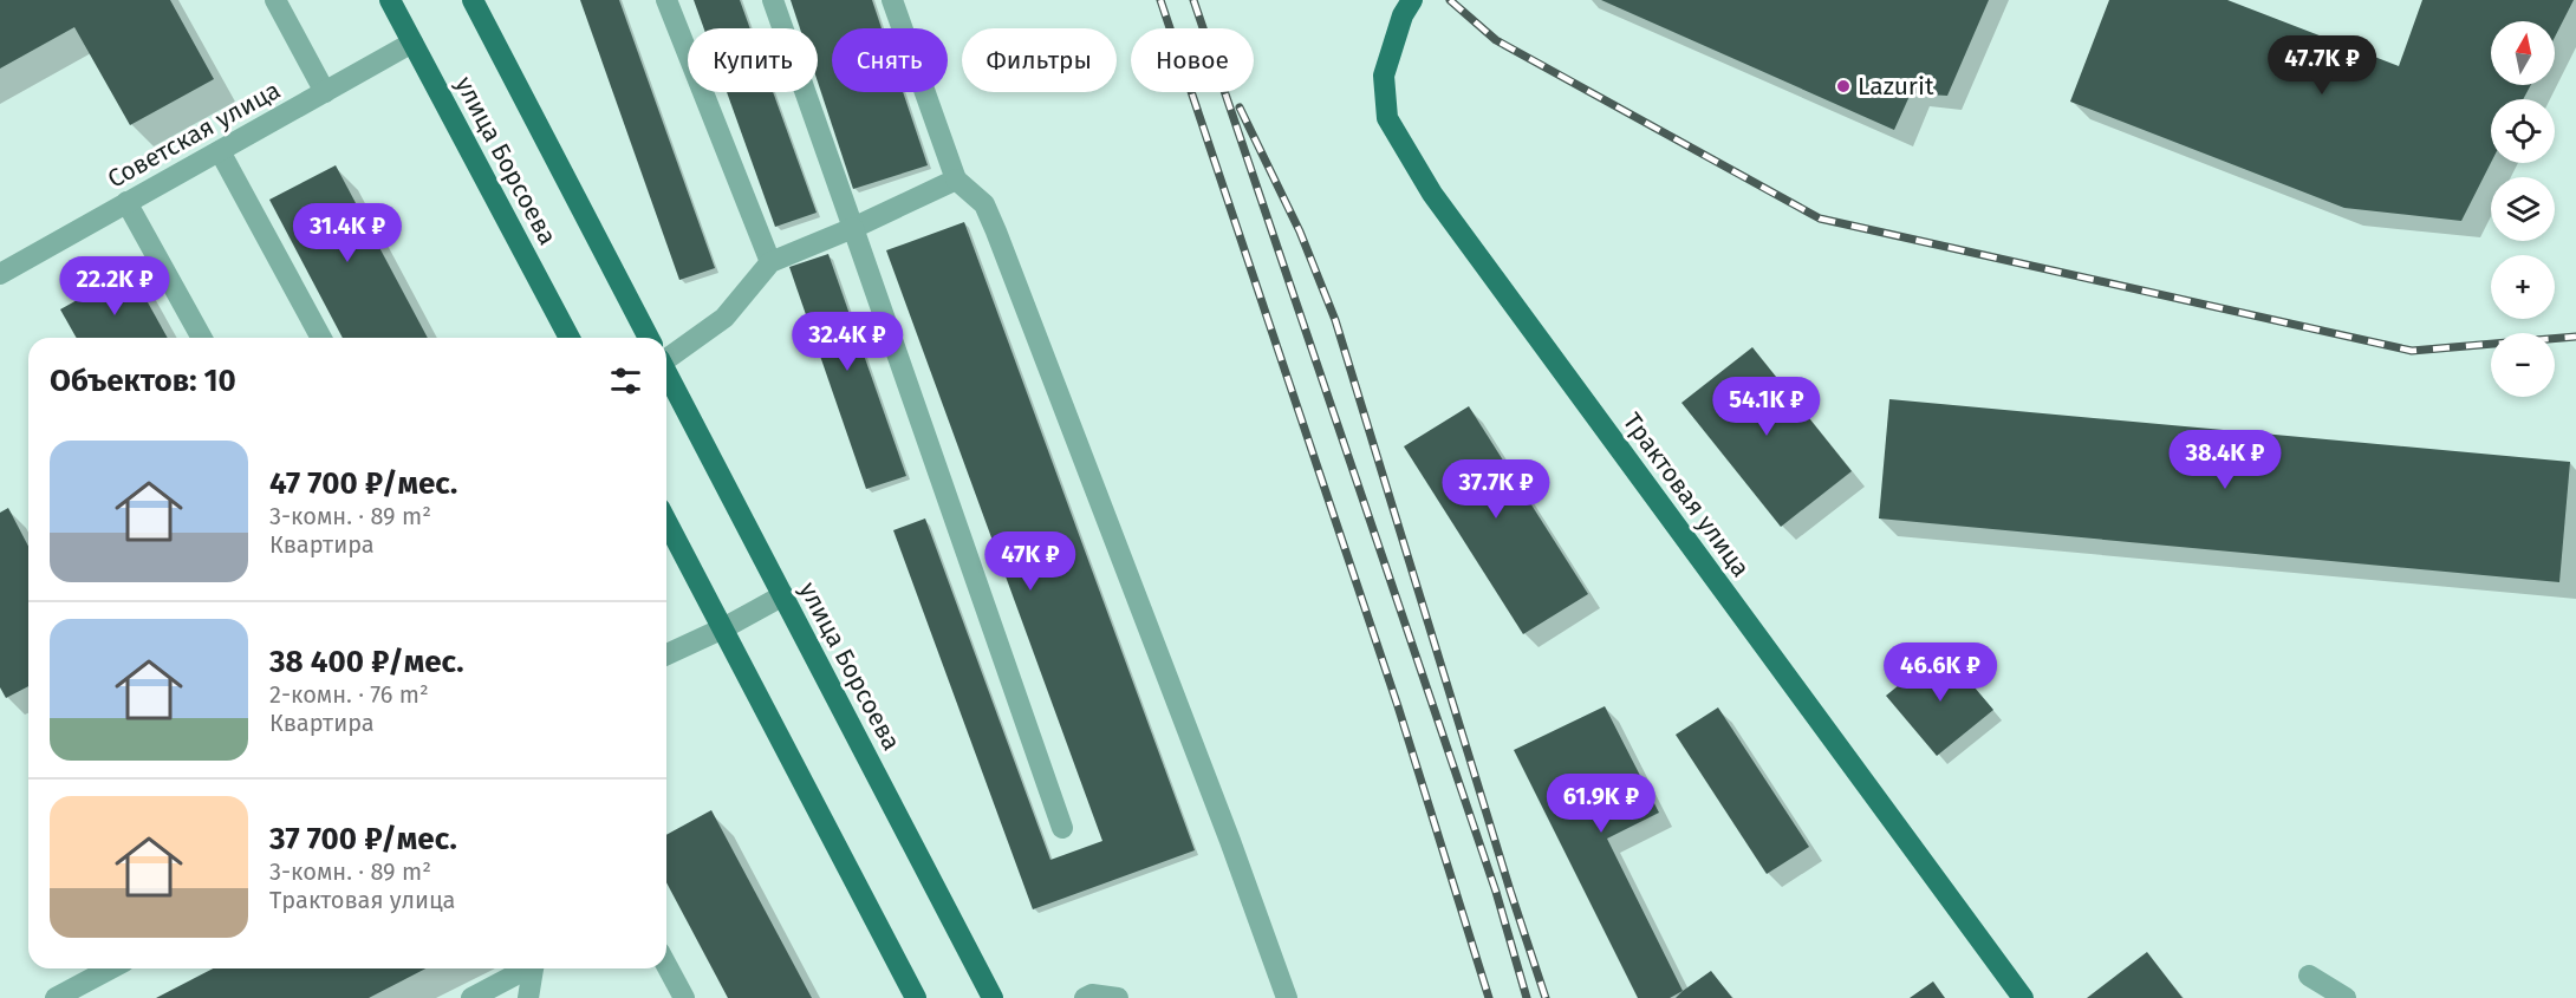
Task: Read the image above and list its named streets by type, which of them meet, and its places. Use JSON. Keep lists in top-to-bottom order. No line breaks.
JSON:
{"streets":{"main road":["улица Борсоева","Трактовая улица"],"street":["Советская улица"]},"crossings":[["Советская улица","улица Борсоева"]],"places":["Lazurit"],"north":"top","page":{"map_buttons":["+","−"],"chip":["Купить","Снять","Фильтры","Новое"],"price":["47.7K ₽","31.4K ₽","22.2K ₽","32.4K ₽","54.1K ₽","38.4K ₽","37.7K ₽","47K ₽","46.6K ₽","61.9K ₽"],"heading":"Объектов: 10","list":[{"name":"47 700 ₽/мес.","note":"3-комн. · 89 m² · Квартира"},{"name":"38 400 ₽/мес.","note":"2-комн. · 76 m² · Квартира"},{"name":"37 700 ₽/мес.","note":"3-комн. · 89 m² · Трактовая улица"}]}}
